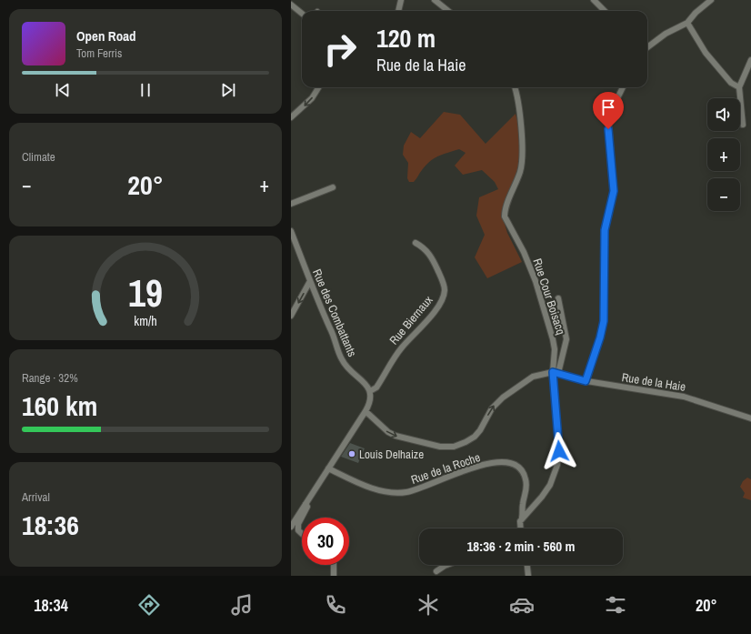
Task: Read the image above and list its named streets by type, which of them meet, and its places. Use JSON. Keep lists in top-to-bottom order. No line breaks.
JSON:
{"streets":{"street":["Rue Cour Boisacq","Rue des Combattants","Rue Biernaux","Rue de la Haie","Rue de la Roche"]},"crossings":[["Rue Cour Boisacq","Rue de la Haie"],["Rue Cour Boisacq","Rue de la Roche"],["Rue des Combattants","Rue Biernaux"]],"places":["Louis Delhaize"],"page":{"turn":["120 m","Rue de la Haie"],"song":["Open Road","Tom Ferris"],"map_buttons":["+","−"],"tile":["Climate",["Range · 32%","160 km"],["Arrival","18:36"]],"heat":["−","20°","+"],"limit":"30","trip":"18:36 · 2 min · 560 m","tabs":["18:34","20°"],"gauge":["19","km/h"]}}
